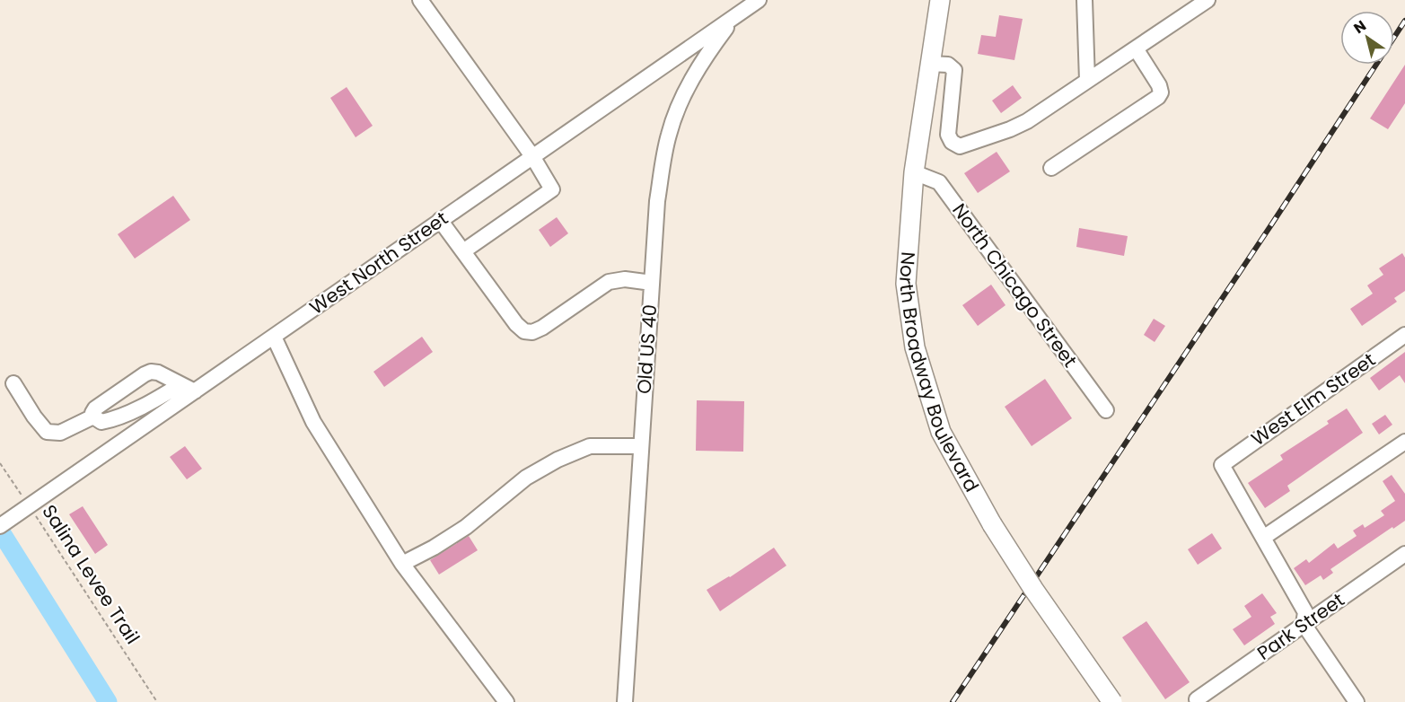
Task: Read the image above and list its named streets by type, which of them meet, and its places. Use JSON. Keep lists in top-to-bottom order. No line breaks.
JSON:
{"streets":{"main road":["North Broadway Boulevard"],"street":["West North Street","North Chicago Street","Old US 40","West Elm Street","Park Street"],"path":["Salina Levee Trail"]},"crossings":[["West North Street","Old US 40"],["West North Street","Salina Levee Trail"],["North Chicago Street","North Broadway Boulevard"]],"north":"top left"}
